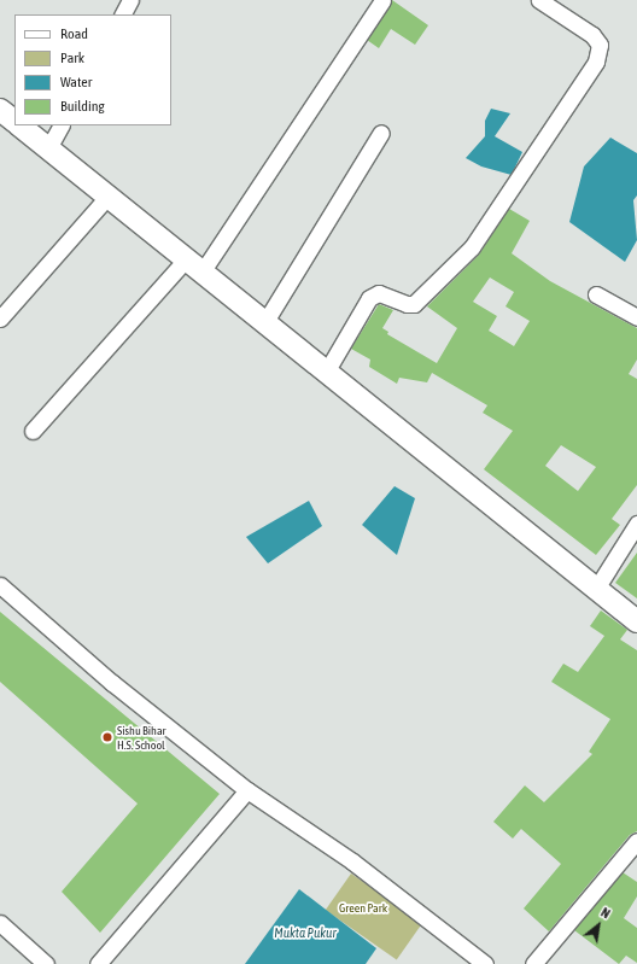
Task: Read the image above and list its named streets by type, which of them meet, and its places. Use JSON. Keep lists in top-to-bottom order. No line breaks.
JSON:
{"water":["Mukta Pukur"],"parks":["Green Park"],"places":["Sishu Bihar H.S. School"],"legend":["Road","Park","Water","Building"],"north":"top right"}
